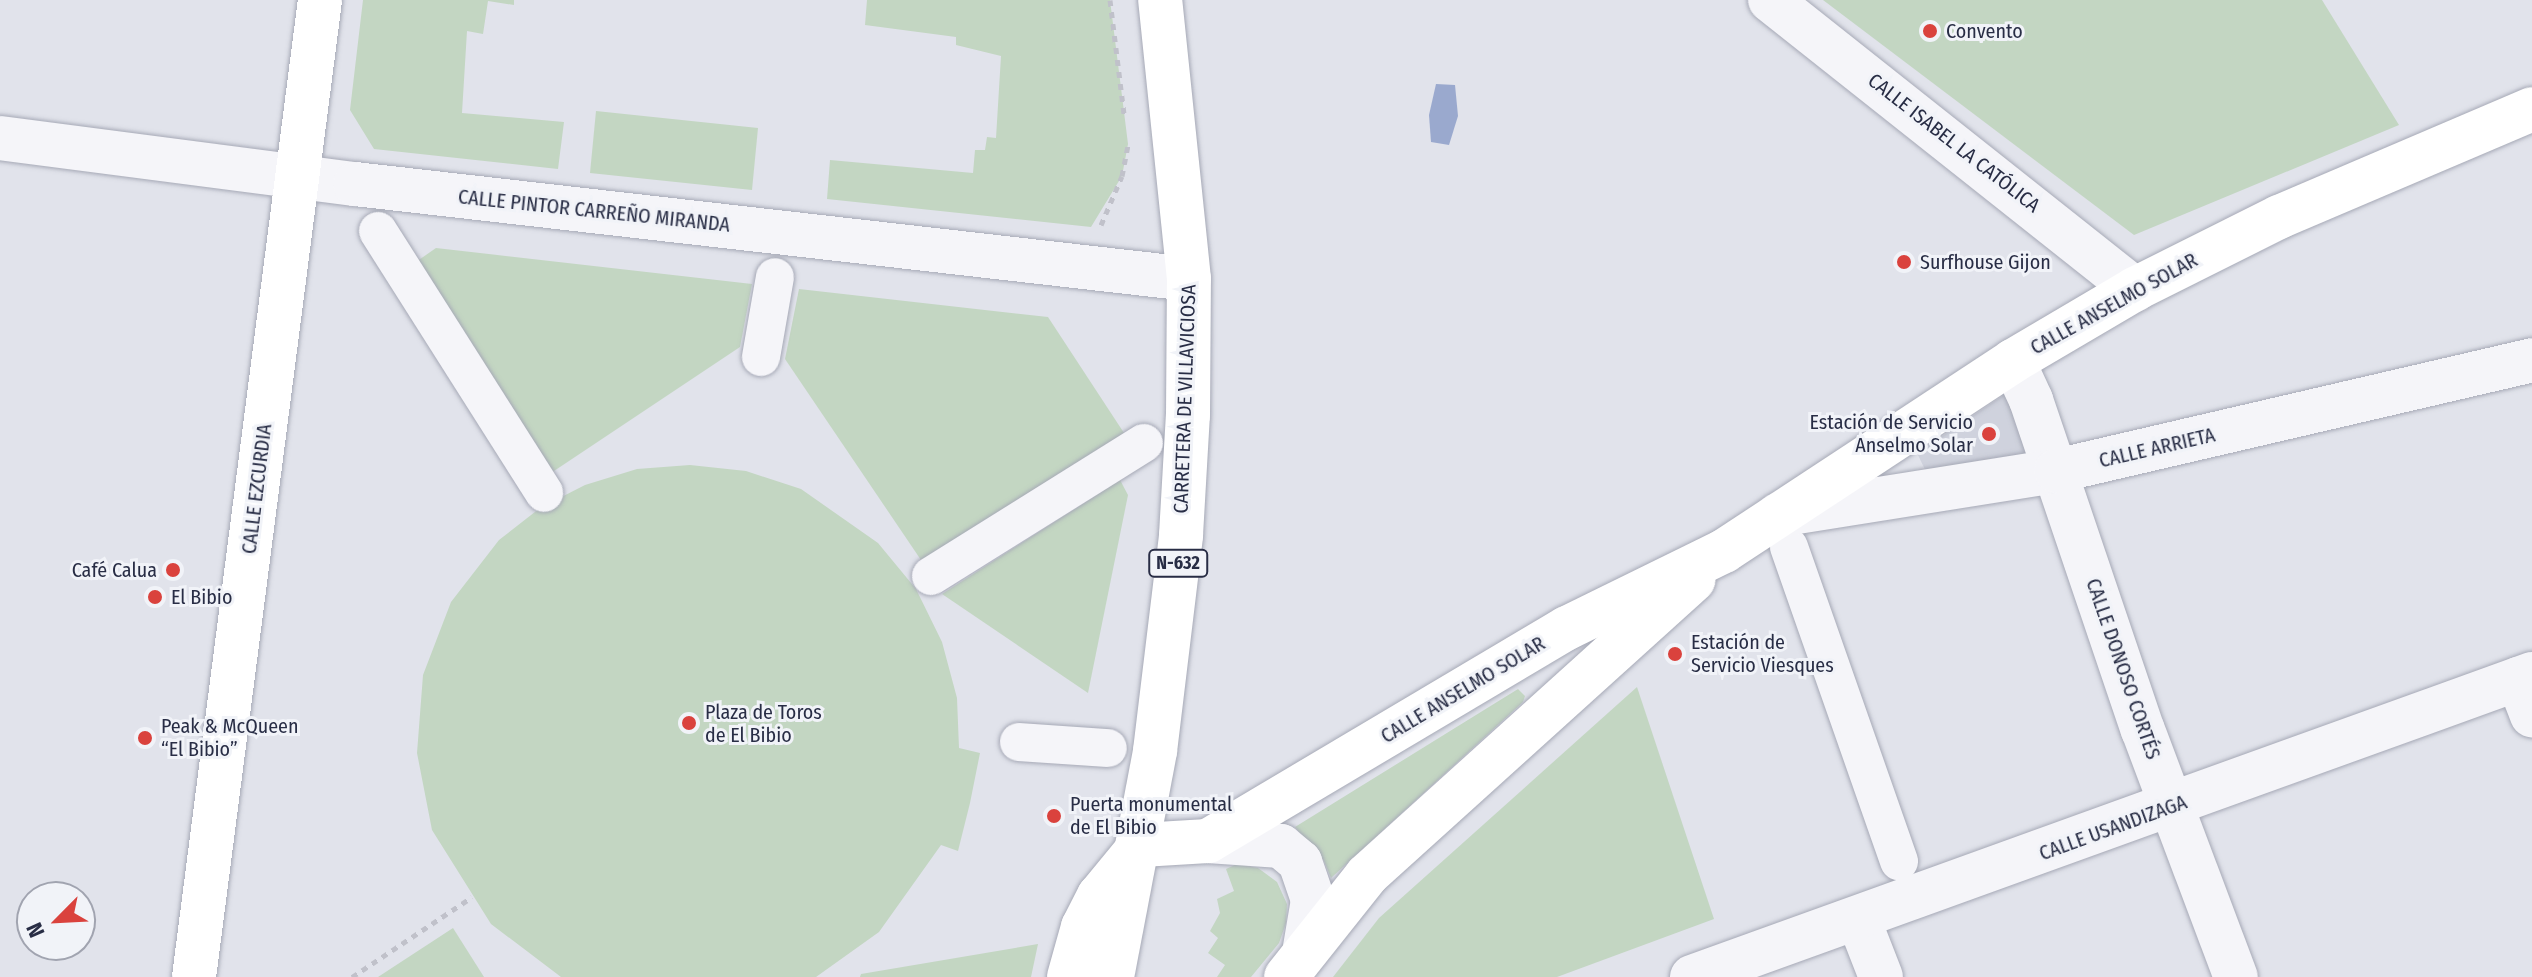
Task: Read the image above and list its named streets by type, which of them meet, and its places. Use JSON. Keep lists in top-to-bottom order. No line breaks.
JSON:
{"streets":{"main road":["CALLE ANSELMO SOLAR","CARRETERA DE VILLAVICIOSA","CALLE EZCURDIA","N-632"],"street":["CALLE ISABEL LA CATÓLICA","CALLE PINTOR CARREÑO MIRANDA","CALLE ARRIETA","CALLE DONOSO CORTÉS","CALLE USANDIZAGA"]},"crossings":[["CALLE ISABEL LA CATÓLICA","CALLE ANSELMO SOLAR"],["CALLE PINTOR CARREÑO MIRANDA","CARRETERA DE VILLAVICIOSA"],["CALLE PINTOR CARREÑO MIRANDA","CALLE EZCURDIA"],["CALLE ANSELMO SOLAR","CALLE ARRIETA"],["CALLE ANSELMO SOLAR","CALLE DONOSO CORTÉS"],["CARRETERA DE VILLAVICIOSA","N-632"],["CALLE ARRIETA","CALLE DONOSO CORTÉS"],["CALLE DONOSO CORTÉS","CALLE USANDIZAGA"]],"places":["Convento","Surfhouse Gijon","Estación de Servicio Anselmo Solar","Café Calua","El Bibio","Estación de Servicio Viesques","Plaza de Toros de El Bibio","Peak & McQueen “El Bibio”","Puerta monumental de El Bibio"],"north":"bottom left"}
